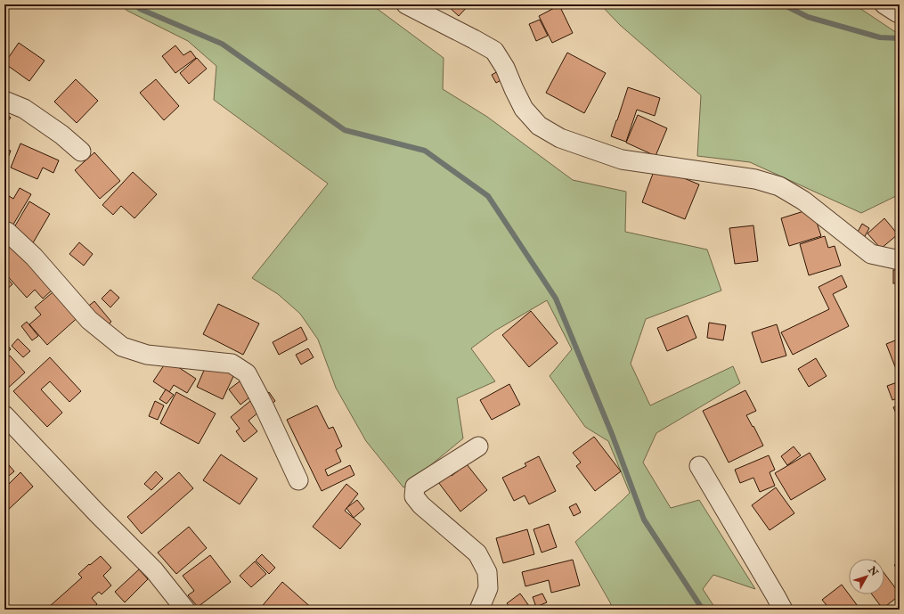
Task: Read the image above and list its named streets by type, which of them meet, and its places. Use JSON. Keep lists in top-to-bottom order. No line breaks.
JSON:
{"north":"top right"}
